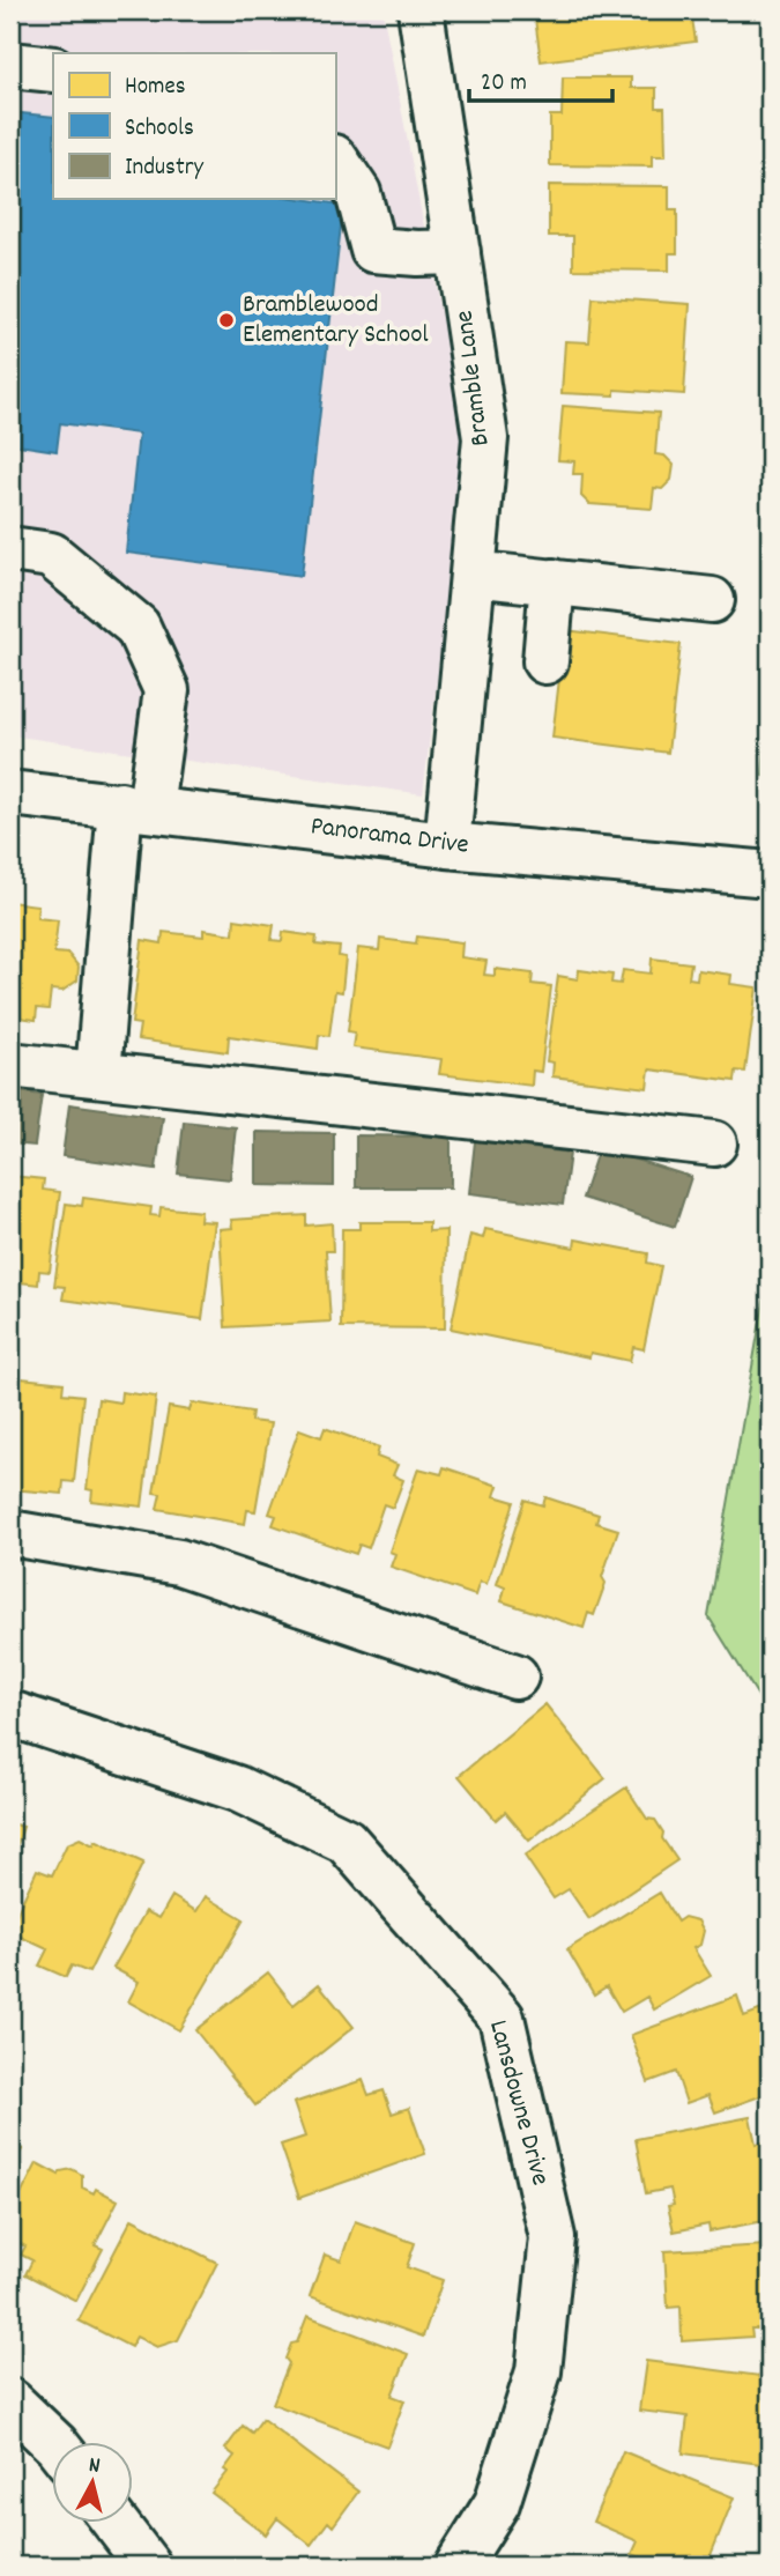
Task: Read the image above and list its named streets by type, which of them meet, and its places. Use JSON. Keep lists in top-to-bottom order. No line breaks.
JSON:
{"streets":{"street":["Bramble Lane","Panorama Drive","Lansdowne Drive"]},"crossings":[["Bramble Lane","Panorama Drive"]],"places":["Bramblewood Elementary School"],"legend":["Homes","Schools","Industry"],"scale_bar":"20 m","north":"top"}
